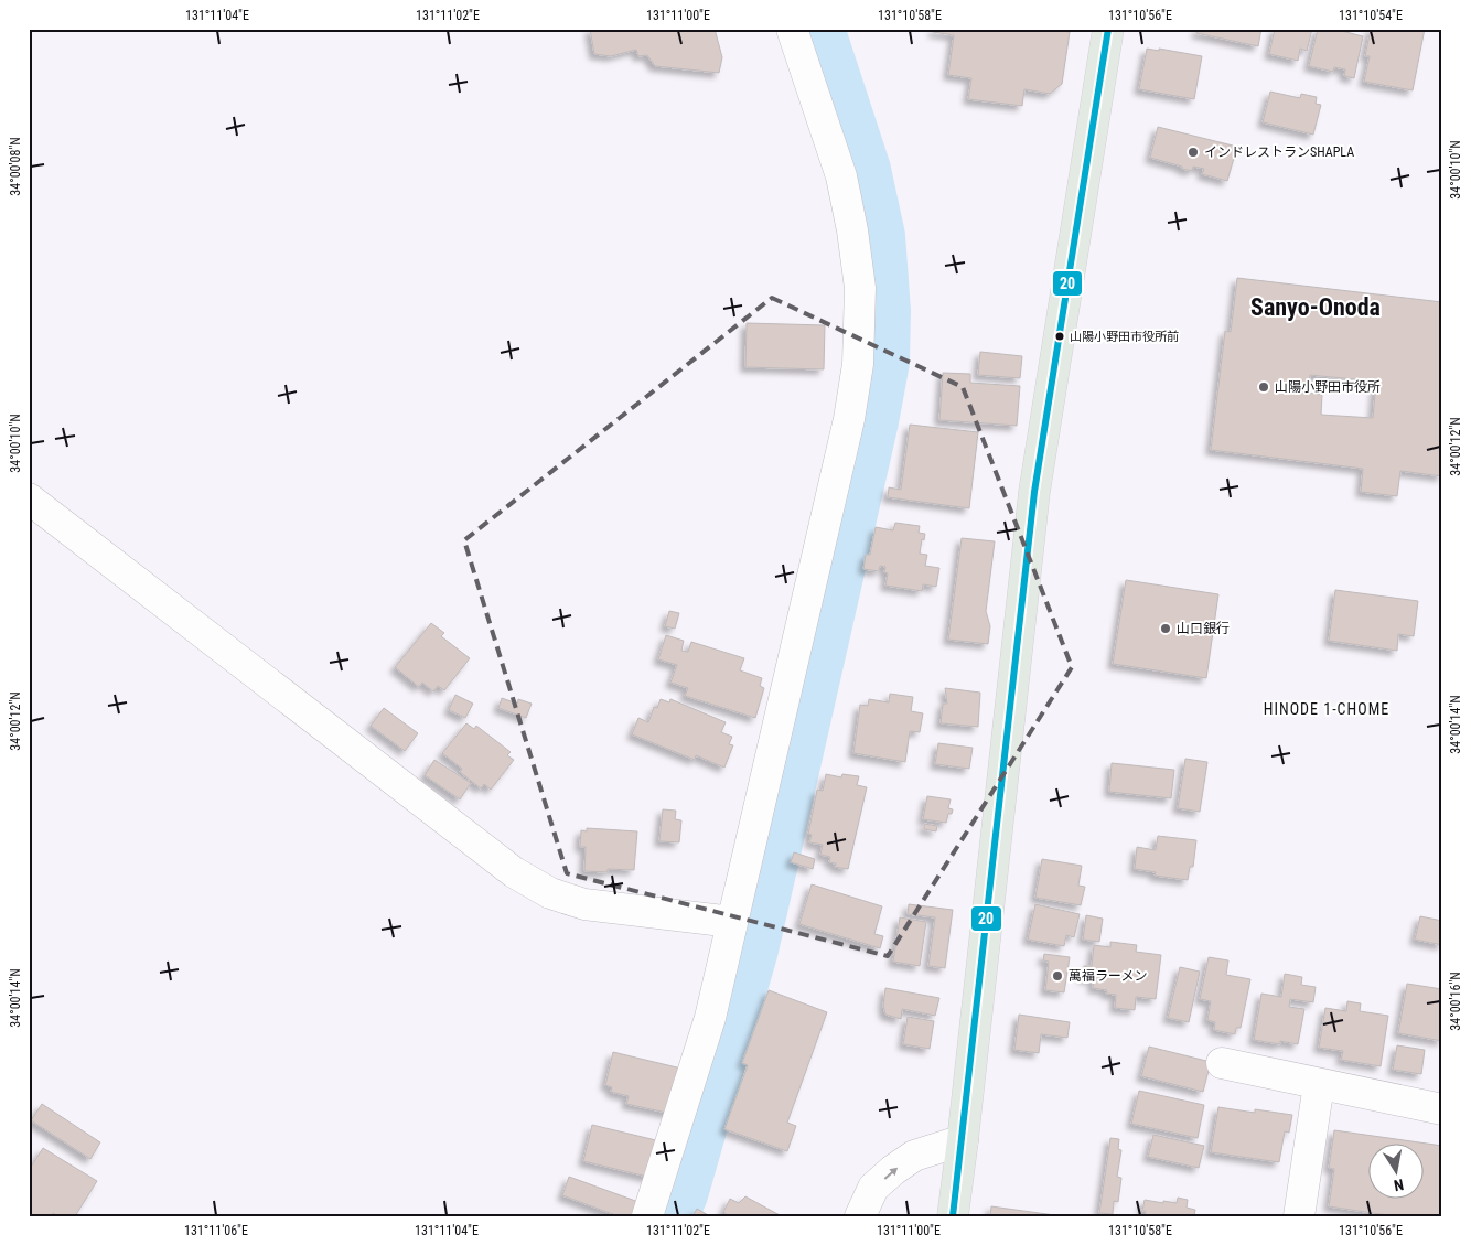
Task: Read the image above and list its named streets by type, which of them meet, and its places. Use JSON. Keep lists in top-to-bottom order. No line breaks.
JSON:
{"districts":["Sanyo-Onoda","HINODE 1-CHOME"],"places":["インドレストランSHAPLA","山陽小野田市役所前","山陽小野田市役所","山口銀行","萬福ラーメン"],"lines":["transit line 20"],"north":"bottom","coordinates":["131°11'04\"E","131°11'02\"E","131°11'00\"E","131°10'58\"E","131°10'56\"E","131°10'54\"E","34°00'08\"N","34°00'10\"N","34°00'12\"N","34°00'14\"N","34°00'16\"N","131°11'06\"E"]}
